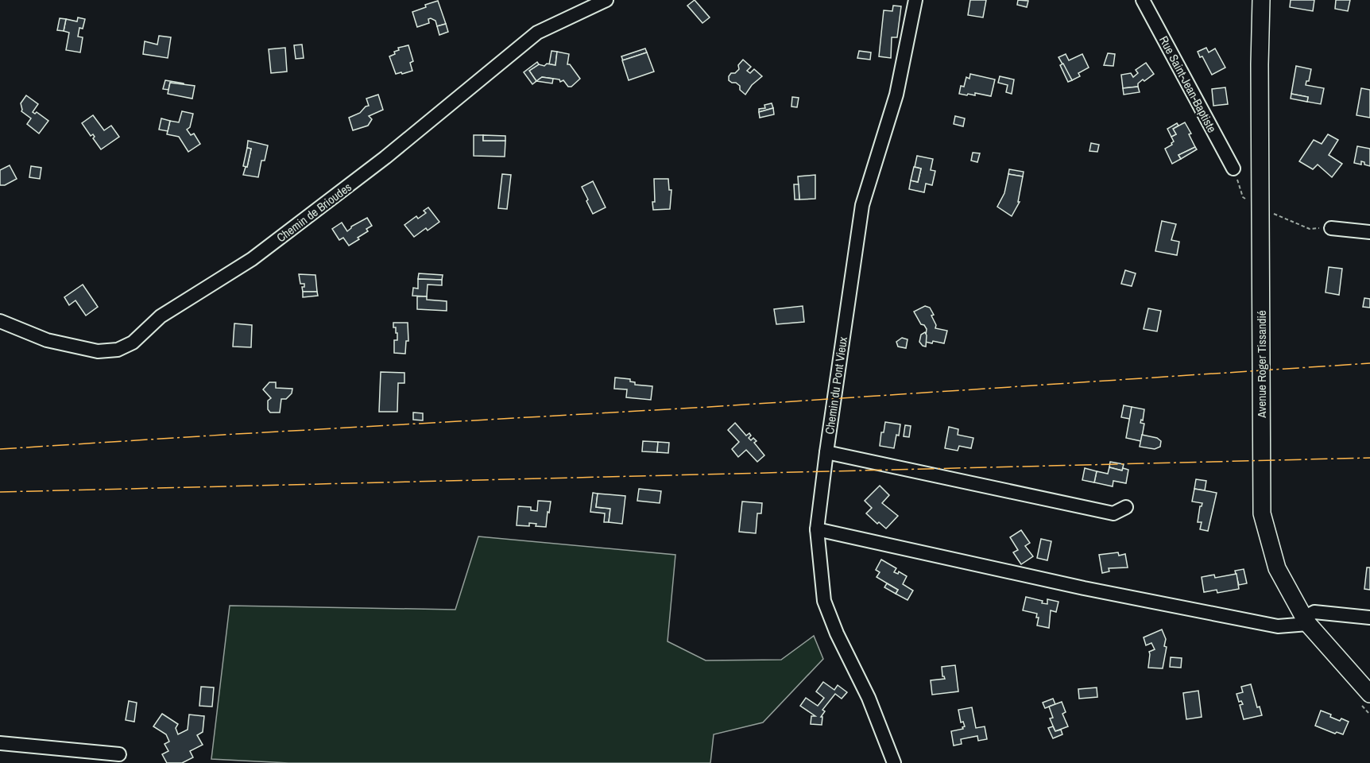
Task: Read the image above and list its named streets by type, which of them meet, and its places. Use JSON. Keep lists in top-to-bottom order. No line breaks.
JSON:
{"streets":{"main road":["Avenue Roger Tissandié"],"street":["Rue Saint-Jean-Baptiste","Chemin de Brioudes","Chemin du Pont Vieux"]}}
